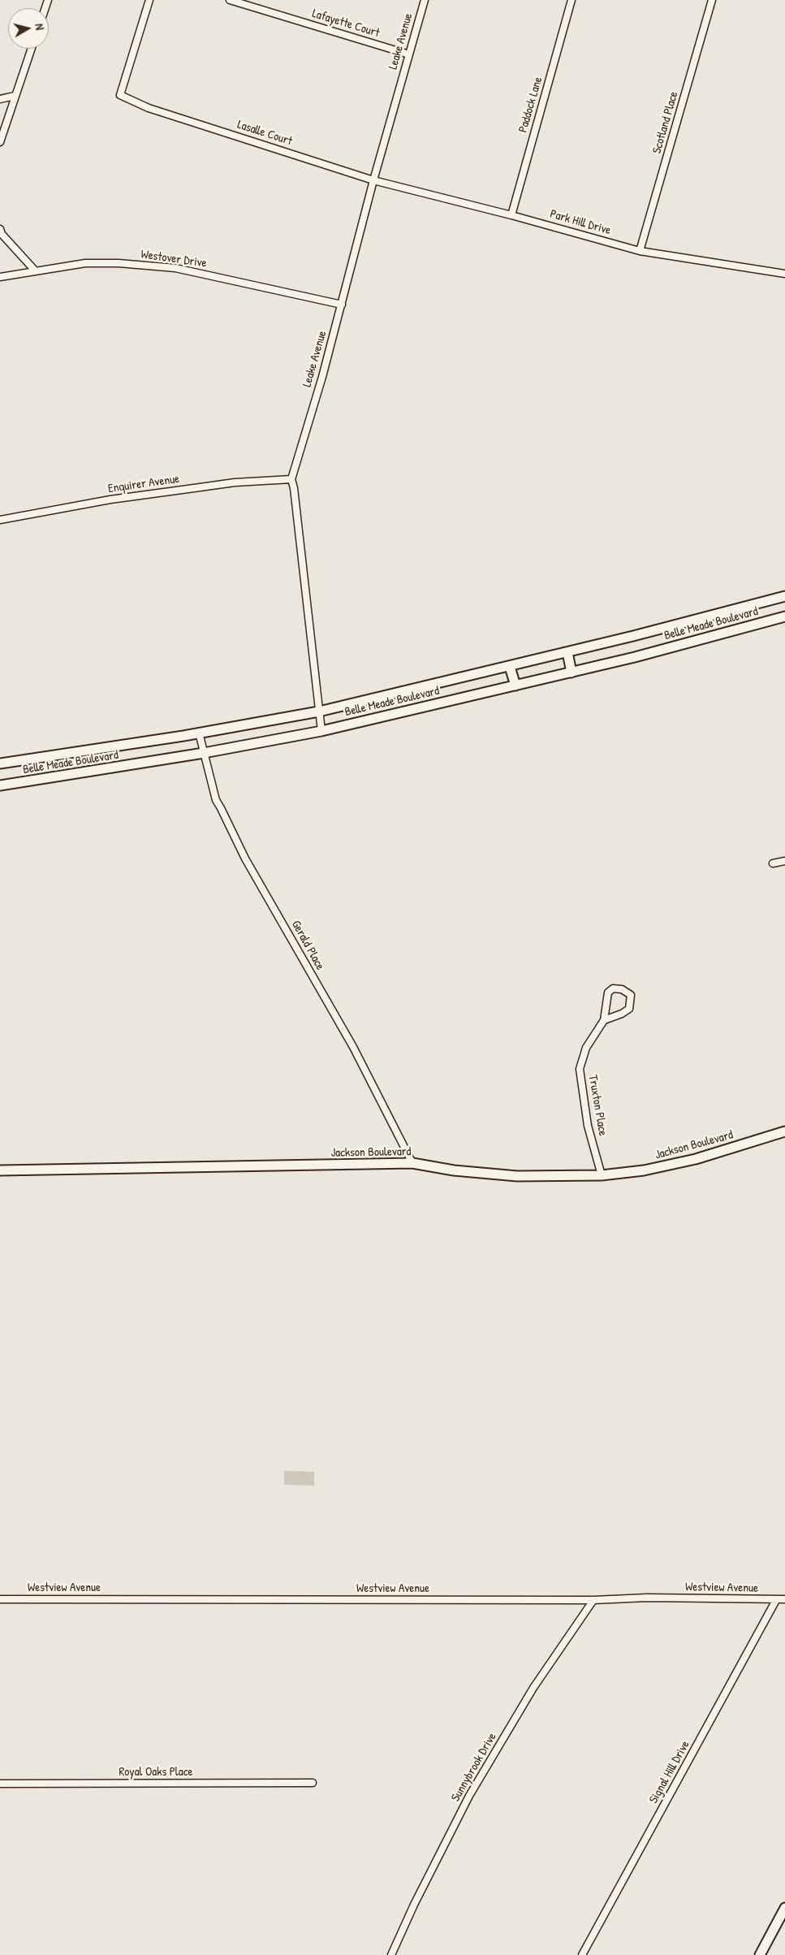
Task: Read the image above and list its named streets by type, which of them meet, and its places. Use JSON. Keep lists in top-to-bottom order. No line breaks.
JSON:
{"streets":{"main road":["Belle Meade Boulevard","Jackson Boulevard"],"street":["Lafayette Court","Leake Avenue","Paddock Lane","Scotland Place","Lasalle Court","Park Hill Drive","Westover Drive","Enquirer Avenue","Gerald Place","Truxton Place","Westview Avenue","Sunnybrook Drive","Royal Oaks Place","Signal Hill Drive"]},"crossings":[["Lafayette Court","Leake Avenue"],["Leake Avenue","Lasalle Court"],["Leake Avenue","Park Hill Drive"],["Leake Avenue","Westover Drive"],["Leake Avenue","Enquirer Avenue"],["Leake Avenue","Belle Meade Boulevard"],["Paddock Lane","Park Hill Drive"],["Scotland Place","Park Hill Drive"],["Lasalle Court","Park Hill Drive"],["Belle Meade Boulevard","Gerald Place"],["Gerald Place","Jackson Boulevard"],["Truxton Place","Jackson Boulevard"],["Westview Avenue","Sunnybrook Drive"],["Westview Avenue","Signal Hill Drive"]],"north":"right"}
